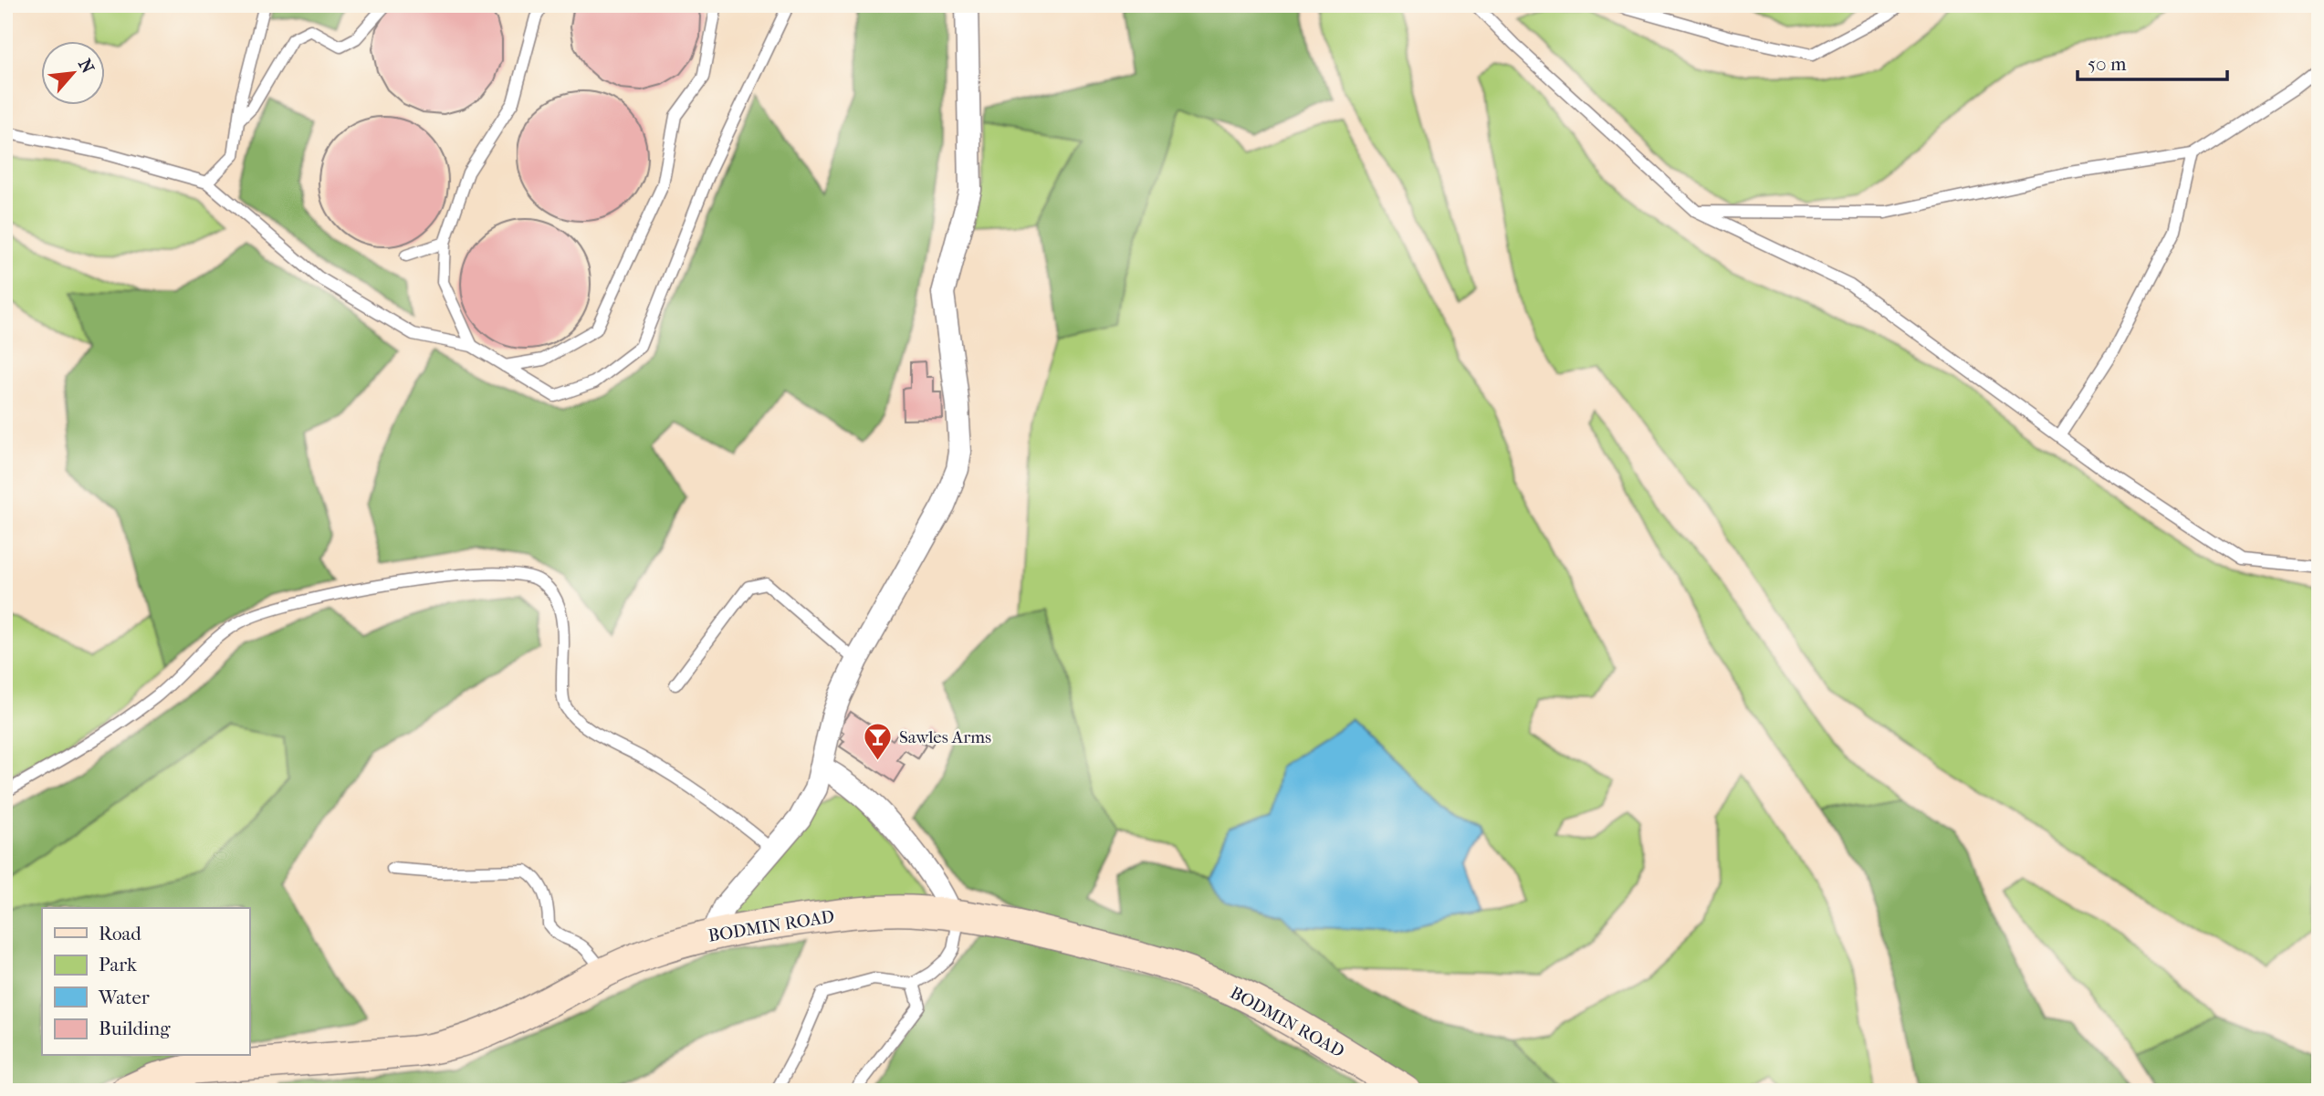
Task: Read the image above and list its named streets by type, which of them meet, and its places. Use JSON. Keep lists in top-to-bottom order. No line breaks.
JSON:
{"streets":{"main road":["BODMIN ROAD"]},"places":{"bar":["Sawles Arms"]},"legend":["Road","Park","Water","Building"],"scale_bar":"50 m","north":"top right"}
